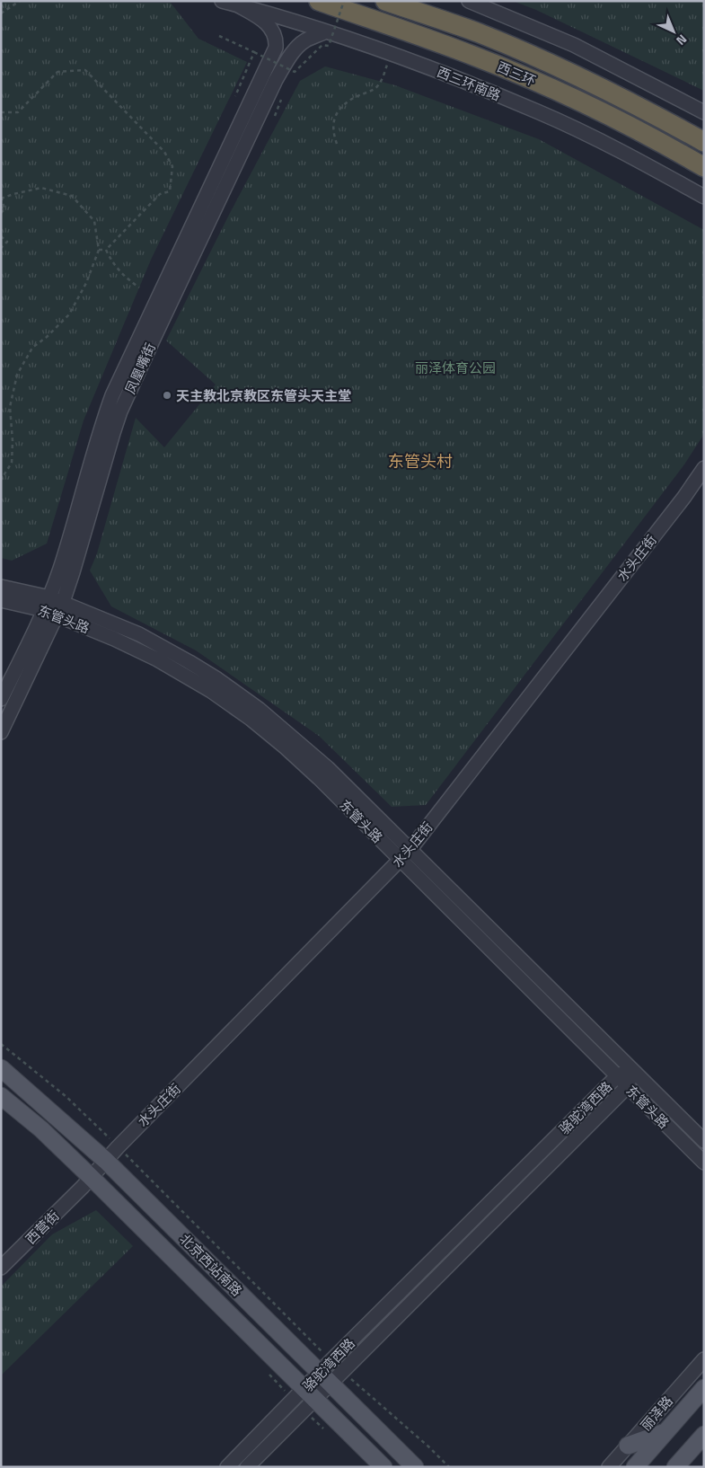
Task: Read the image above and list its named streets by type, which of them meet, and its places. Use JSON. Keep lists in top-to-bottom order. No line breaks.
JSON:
{"streets":{"highway":["西三环"],"main road":["北京西站南路","丽泽路"],"street":["西三环南路","凤凰嘴街","水头庄街","东管头路","骆驼湾西路","西营街"]},"crossings":[["西三环南路","凤凰嘴街"],["凤凰嘴街","东管头路"],["水头庄街","东管头路"],["水头庄街","西营街"],["水头庄街","北京西站南路"],["东管头路","骆驼湾西路"],["骆驼湾西路","北京西站南路"],["西营街","北京西站南路"]],"districts":["东管头村"],"parks":["丽泽体育公园"],"places":["天主教北京教区东管头天主堂"],"north":"bottom right"}
